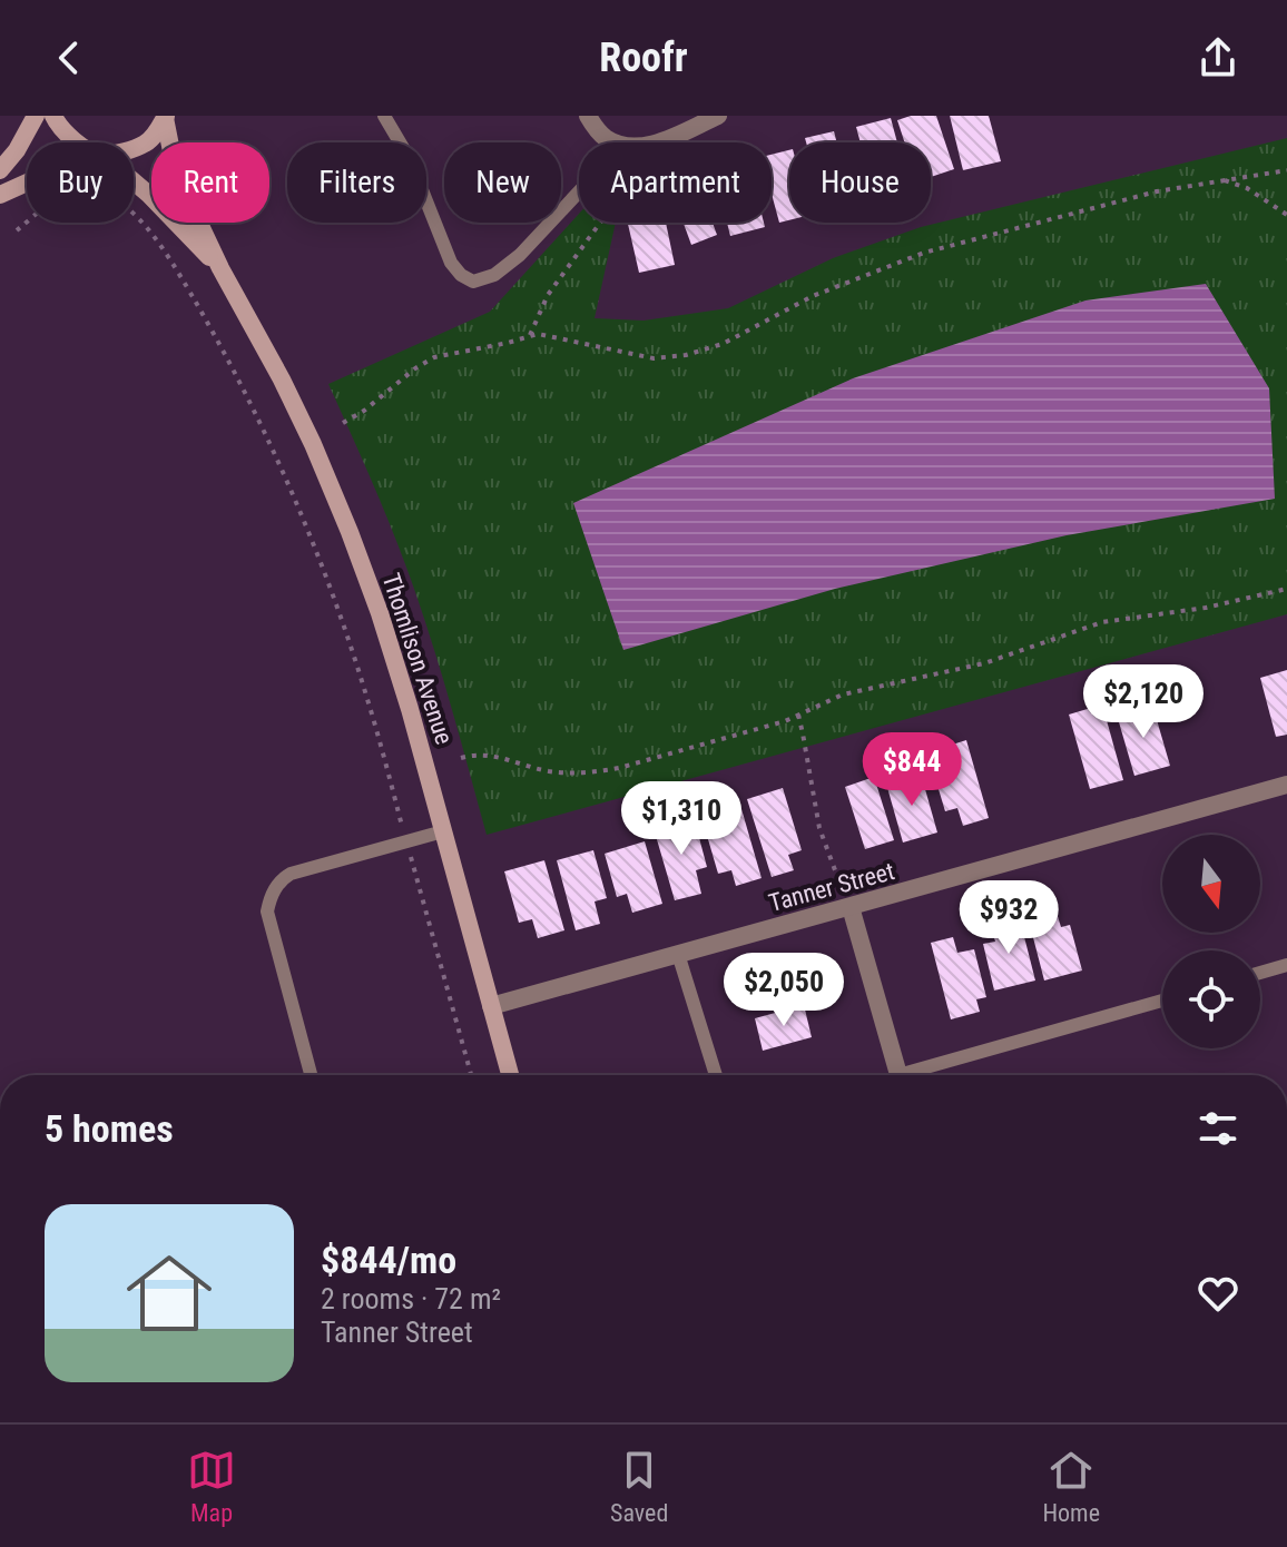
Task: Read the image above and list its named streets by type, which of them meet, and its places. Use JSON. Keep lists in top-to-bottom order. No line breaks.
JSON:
{"streets":{"street":["Thomlison Avenue","Tanner Street"]},"crossings":[["Thomlison Avenue","Tanner Street"]],"north":"bottom","page":{"header":"Roofr","chip":["Buy","Rent","Filters","New","Apartment","House"],"price":["$2,120","$844","$1,310","$932","$2,050"],"heading":"5 homes","list":[{"name":"$844/mo","note":"2 rooms · 72 m² · Tanner Street"}],"tabs":["Map","Saved","Home"]}}
